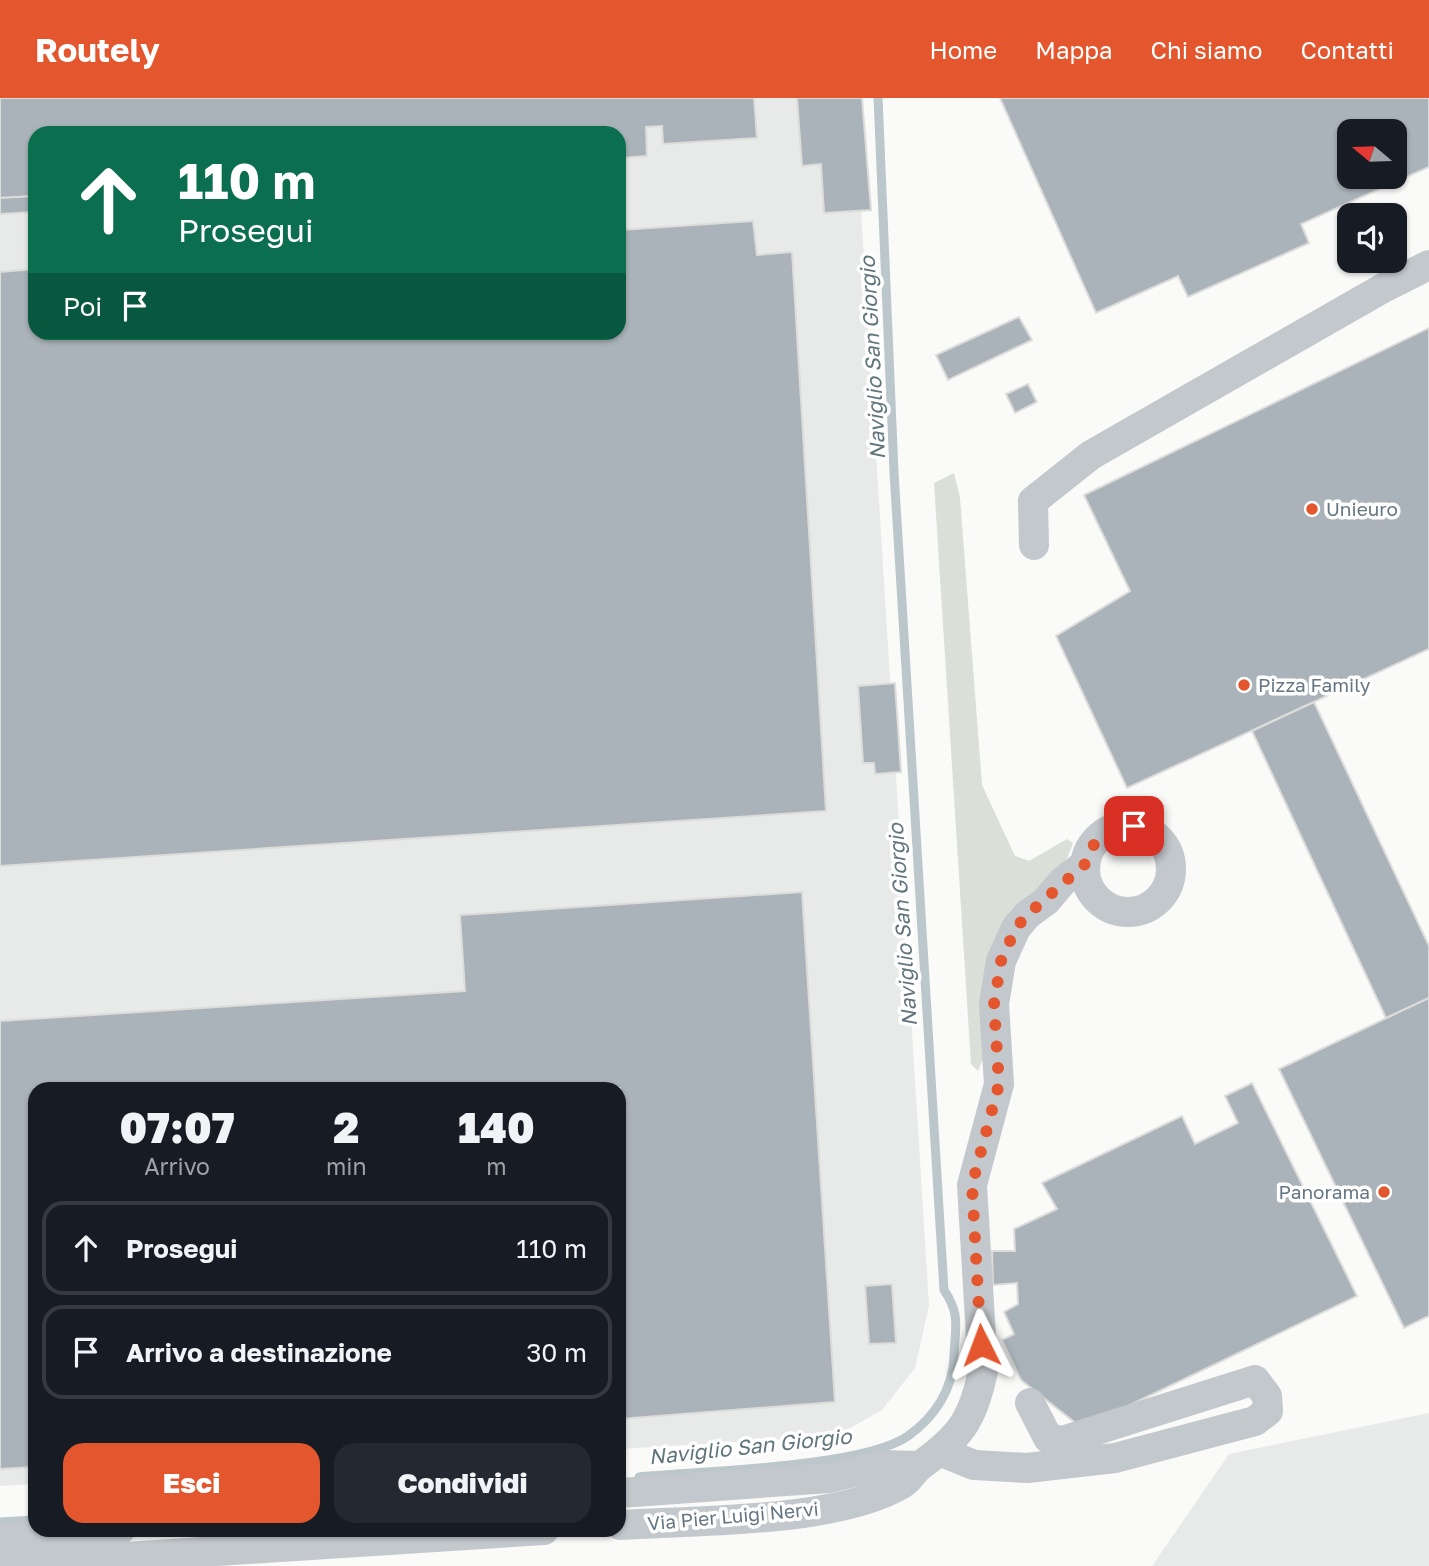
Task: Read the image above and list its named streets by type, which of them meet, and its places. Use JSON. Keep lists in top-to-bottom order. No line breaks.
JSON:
{"streets":{"street":["Via Pier Luigi Nervi"]},"water":["Naviglio San Giorgio"],"places":["Unieuro","Pizza Family","Panorama"],"north":"left","page":{"header":"Routely","nav":["Home","Mappa","Chi siamo","Contatti"],"turn":["110 m","Prosegui"],"then":"Poi","eta":["07:07","Arrivo","2","min","140","m"],"list":[{"name":"Prosegui","value":"110 m"},{"name":"Arrivo a destinazione","value":"30 m"}],"buttons":["Esci","Condividi"]}}
